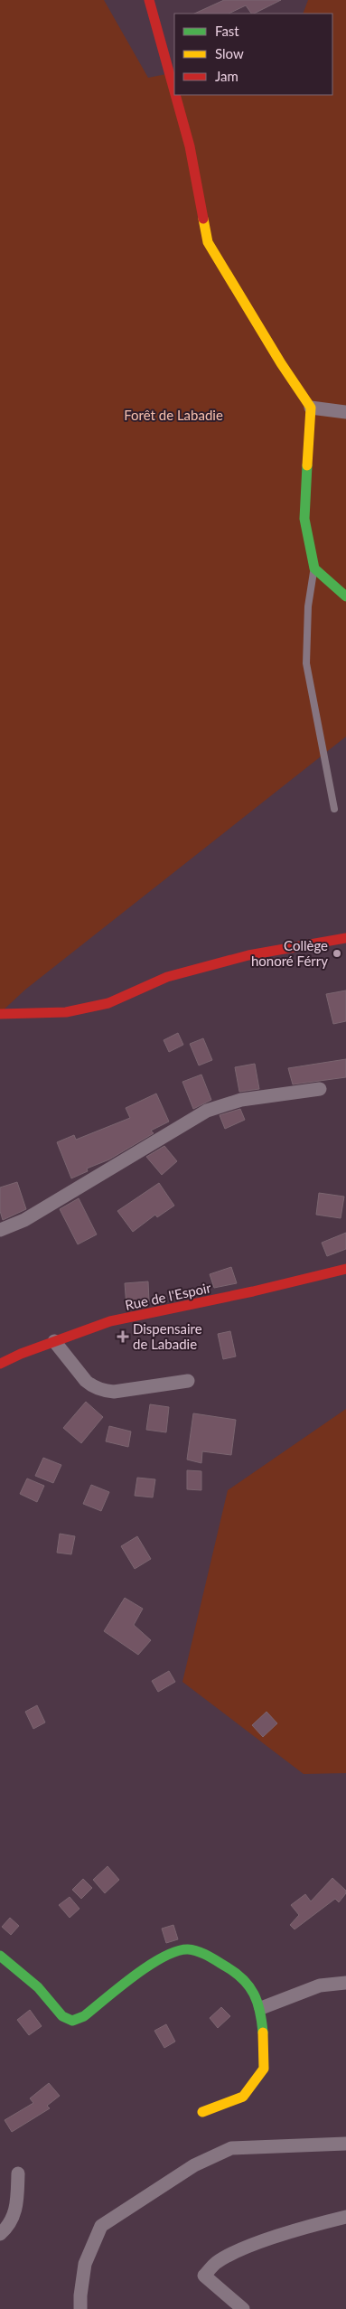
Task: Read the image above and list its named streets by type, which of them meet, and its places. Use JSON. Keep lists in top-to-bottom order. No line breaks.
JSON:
{"streets":{"street":["Rue de l'Espoir"]},"parks":["Forêt de Labadie"],"places":{"other":["Collège honoré Férry"],"health":["Dispensaire de Labadie"]},"legend":["Fast","Slow","Jam"]}
